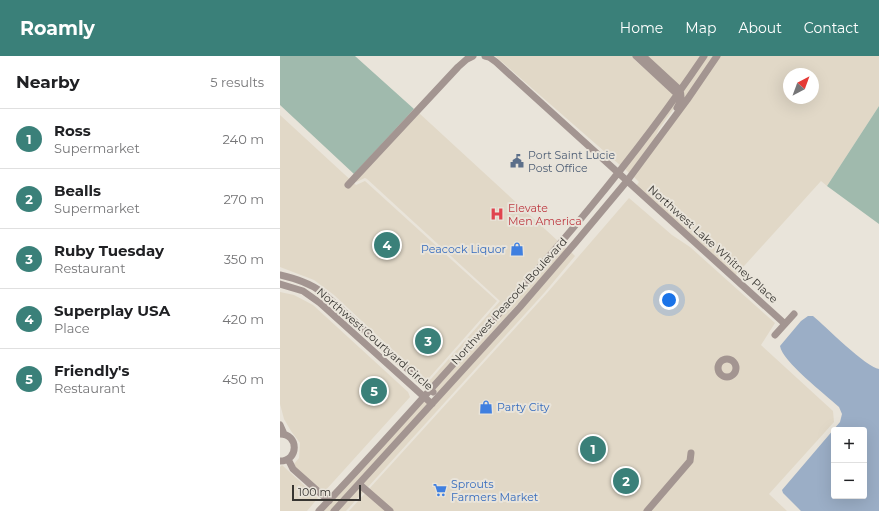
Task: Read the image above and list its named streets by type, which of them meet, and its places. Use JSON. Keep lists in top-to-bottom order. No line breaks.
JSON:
{"streets":{"street":["Northwest Lake Whitney Place","Northwest Peacock Boulevard","Northwest Courtyard Circle"]},"crossings":[["Northwest Lake Whitney Place","Northwest Peacock Boulevard"],["Northwest Peacock Boulevard","Northwest Courtyard Circle"]],"places":{"public building":["Port Saint Lucie Post Office"],"hospital":["Elevate Men America"],"shop":["Peacock Liquor","Party City"],"supermarket":["Sprouts Farmers Market"]},"scale_bar":"100 m","north":"top right","page":{"header":"Roamly","nav":["Home","Map","About","Contact"],"heading":["Nearby","5 results"],"list":[{"mark":"1","name":"Ross","note":"Supermarket","value":"240 m"},{"mark":"2","name":"Bealls","note":"Supermarket","value":"270 m"},{"mark":"3","name":"Ruby Tuesday","note":"Restaurant","value":"350 m"},{"mark":"4","name":"Superplay USA","note":"Place","value":"420 m"},{"mark":"5","name":"Friendly's","note":"Restaurant","value":"450 m"}],"pins":["4","3","5","1","2"],"map_buttons":["+","−"],"scale":"100 m"}}
